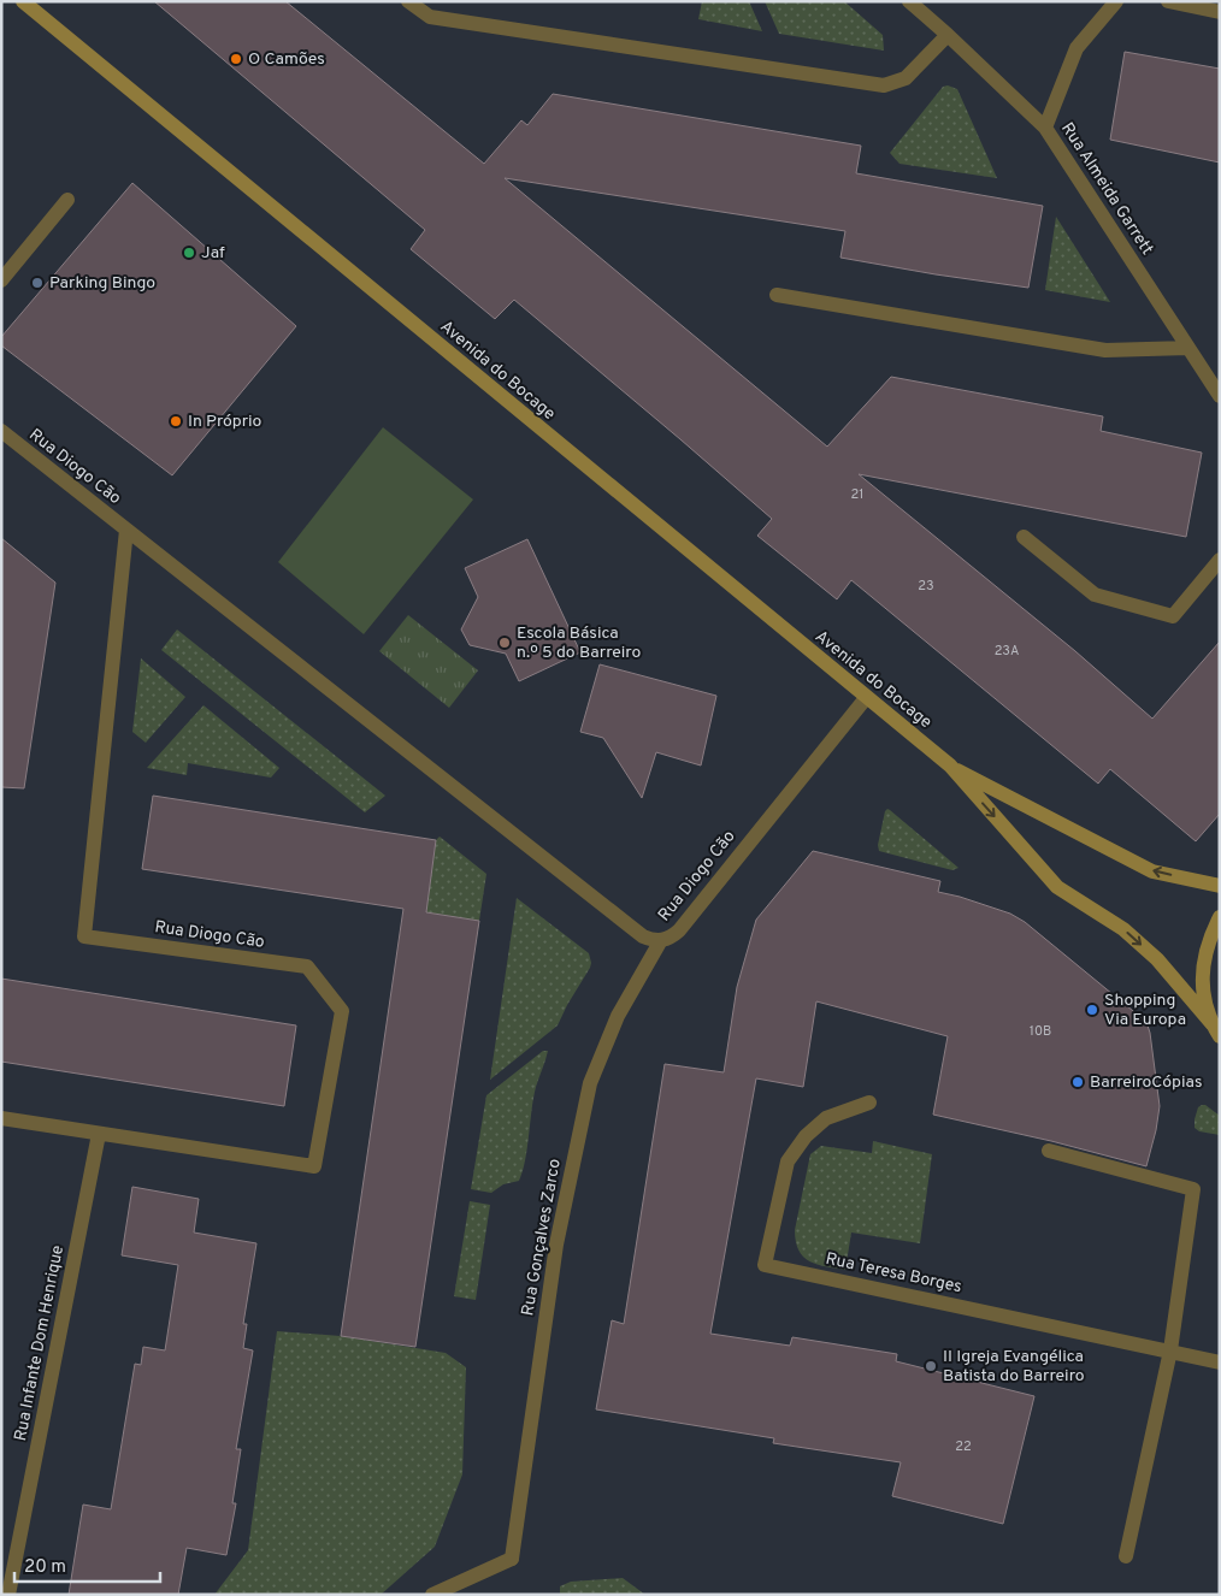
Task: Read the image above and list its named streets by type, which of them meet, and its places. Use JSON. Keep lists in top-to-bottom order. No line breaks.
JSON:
{"streets":{"main road":["Avenida do Bocage"],"street":["Rua Almeida Garrett","Rua Diogo Cão","Rua Gonçalves Zarco","Rua Teresa Borges","Rua Infante Dom Henrique"]},"crossings":[["Avenida do Bocage","Rua Diogo Cão"],["Rua Diogo Cão","Rua Gonçalves Zarco"],["Rua Diogo Cão","Rua Infante Dom Henrique"]],"places":["O Camões","Jaf","Parking Bingo","In Próprio","Escola Básica n.º 5 do Barreiro","Shopping Via Europa","BarreiroCópias","II Igreja Evangélica Batista do Barreiro"],"house_numbers":["21","23","23A","10B","22"],"scale_bar":"20 m"}
